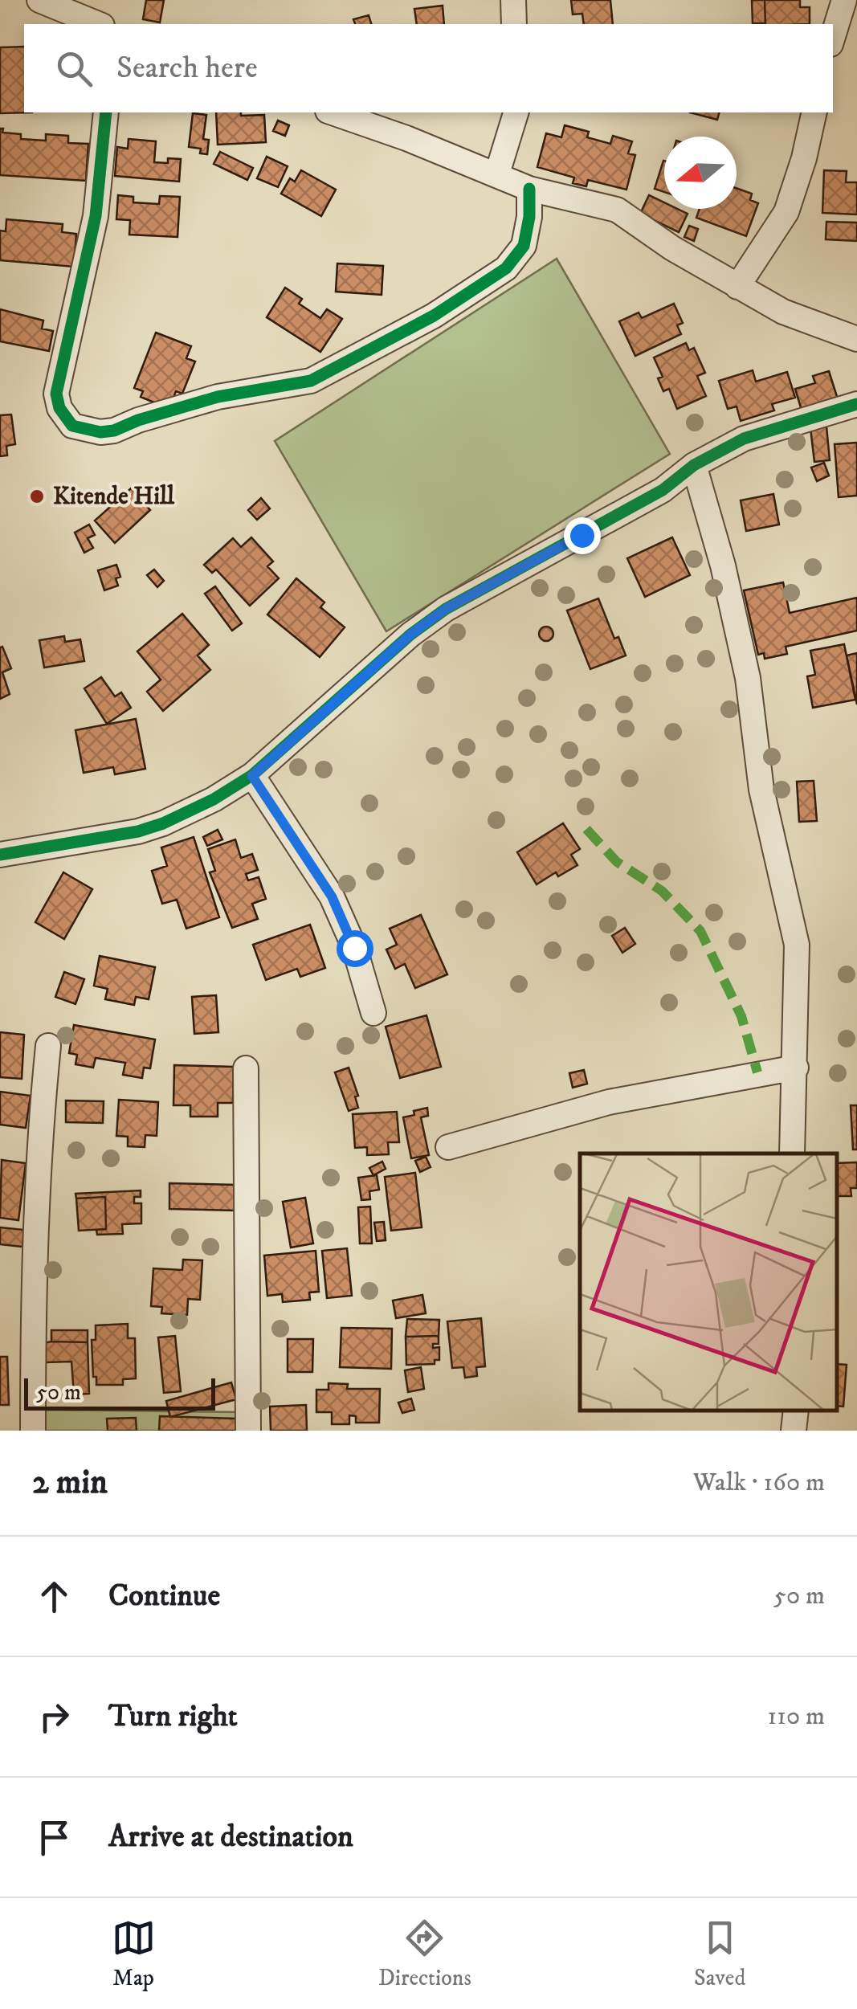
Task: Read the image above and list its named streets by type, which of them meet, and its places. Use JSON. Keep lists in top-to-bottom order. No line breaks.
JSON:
{"places":["Kitende Hill"],"scale_bar":"50 m","north":"left","page":{"search":"Search here","scale":"50 m","heading":["2 min","Walk · 160 m"],"list":[["Continue","50 m"],["Turn right","110 m"],"Arrive at destination"],"nav":["Map","Directions","Saved"]}}
